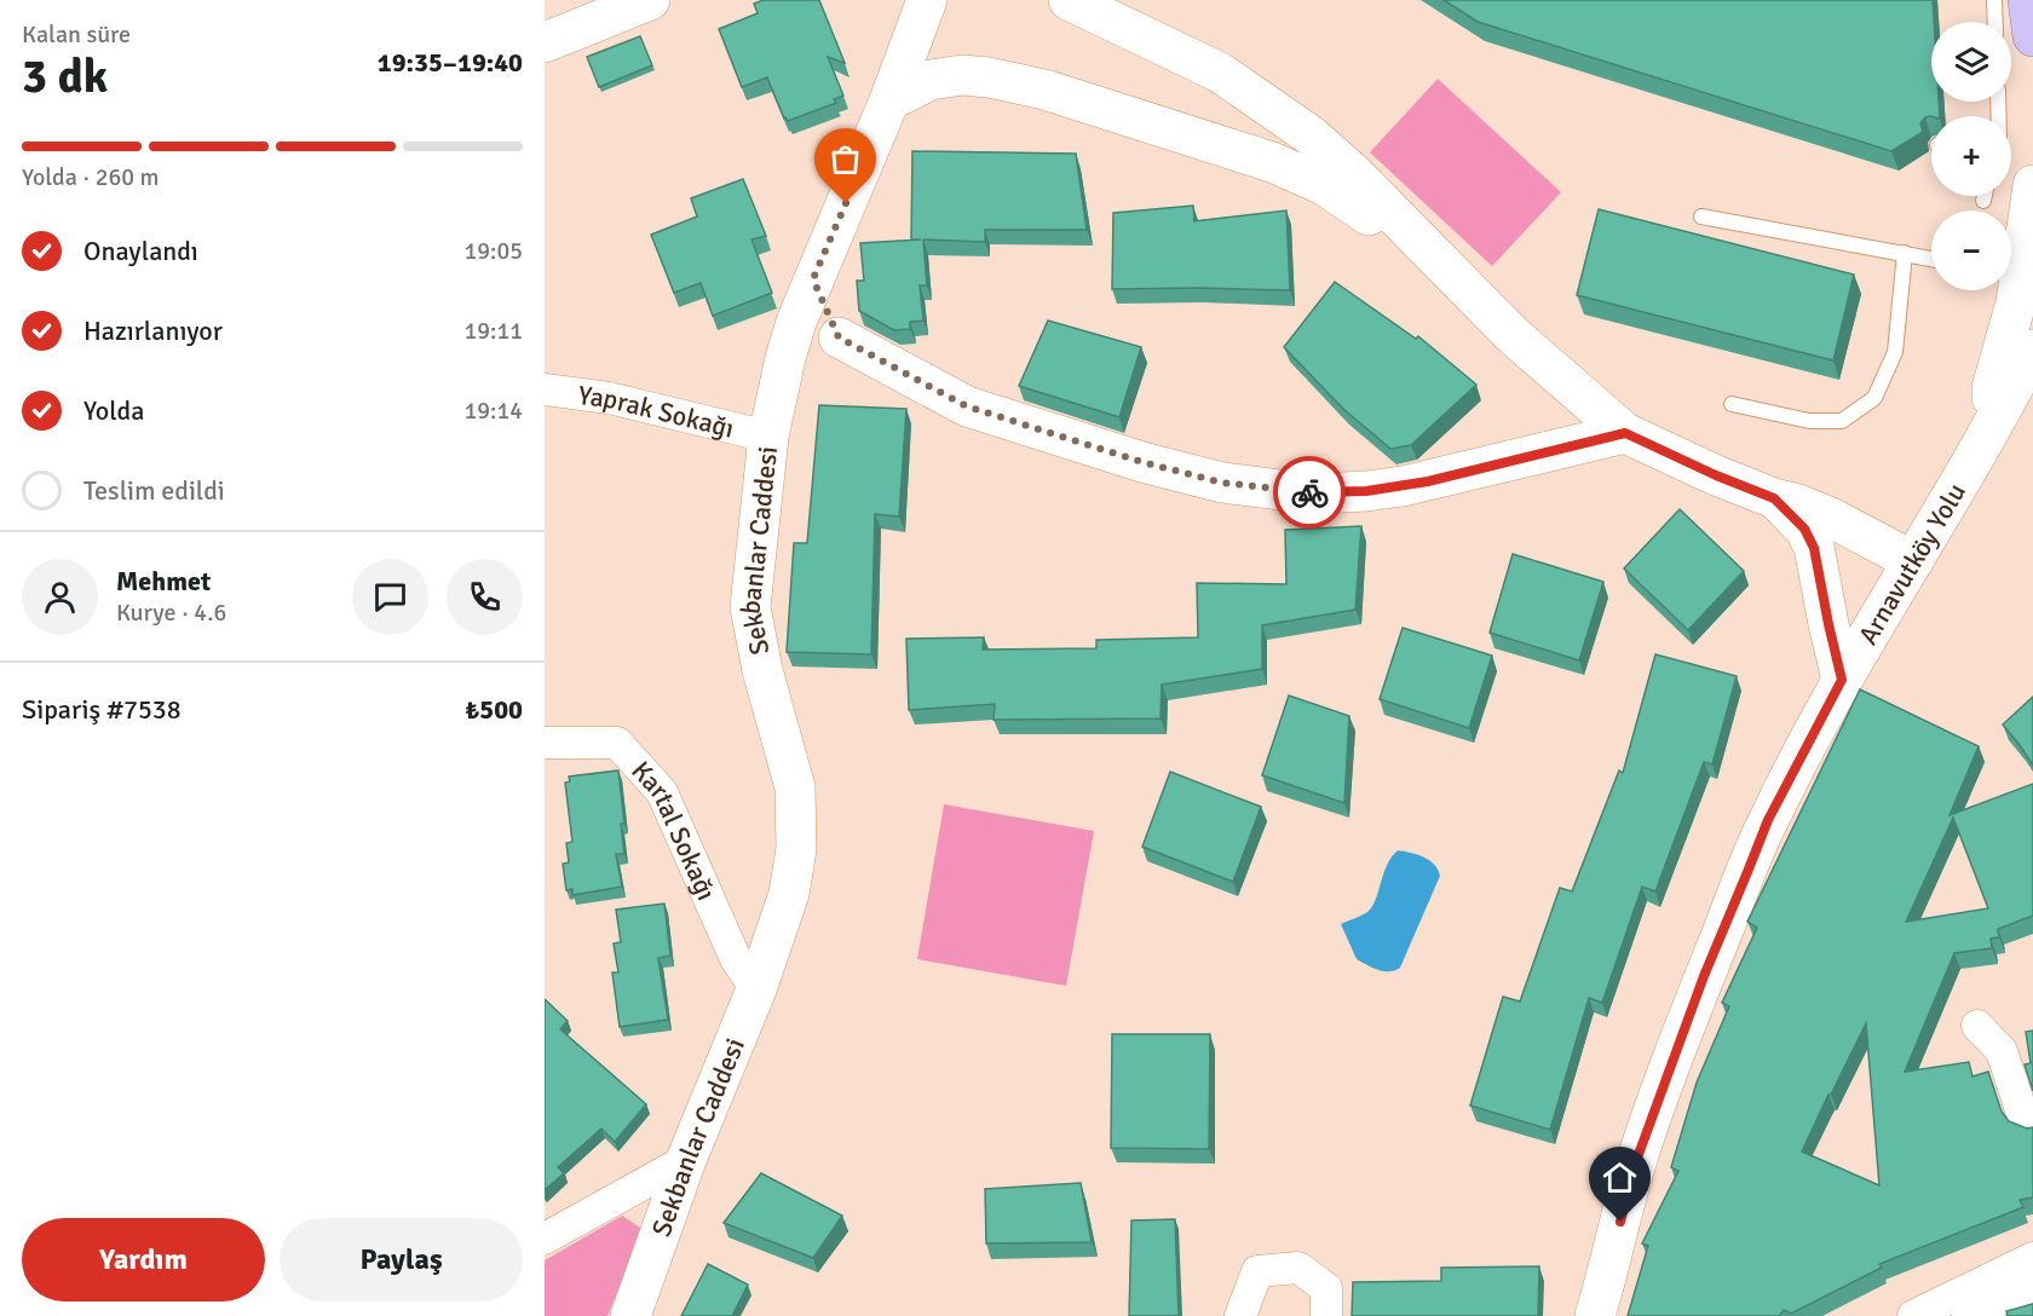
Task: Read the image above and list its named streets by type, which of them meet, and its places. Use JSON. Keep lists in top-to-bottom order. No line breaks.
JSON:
{"streets":{"main road":["Sekbanlar Caddesi","Arnavutköy Yolu"],"street":["Yaprak Sokağı","Kartal Sokağı"]},"crossings":[["Yaprak Sokağı","Sekbanlar Caddesi"],["Sekbanlar Caddesi","Kartal Sokağı"]],"page":{"heading":["3 dk","Kalan süre","19:35–19:40"],"panel":["Mehmet","Kurye · 4.6","Sipariş #7538","₺500"],"map_buttons":["+","−"],"bar":"Yolda · 260 m","list":[["Onaylandı","19:05"],["Hazırlanıyor","19:11"],["Yolda","19:14"],"Teslim edildi"],"buttons":["Yardım","Paylaş"]}}
